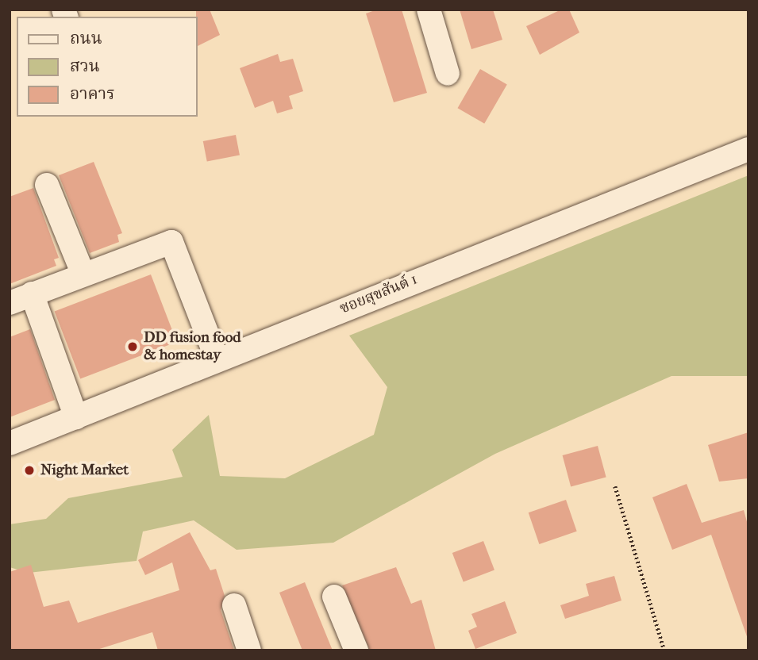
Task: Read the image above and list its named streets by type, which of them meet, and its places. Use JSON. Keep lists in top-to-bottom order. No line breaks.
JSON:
{"streets":{"street":["ซอยสุขสันต์ 1"]},"places":["DD fusion food & homestay","Night Market"],"legend":["ถนน","สวน","อาคาร"]}
